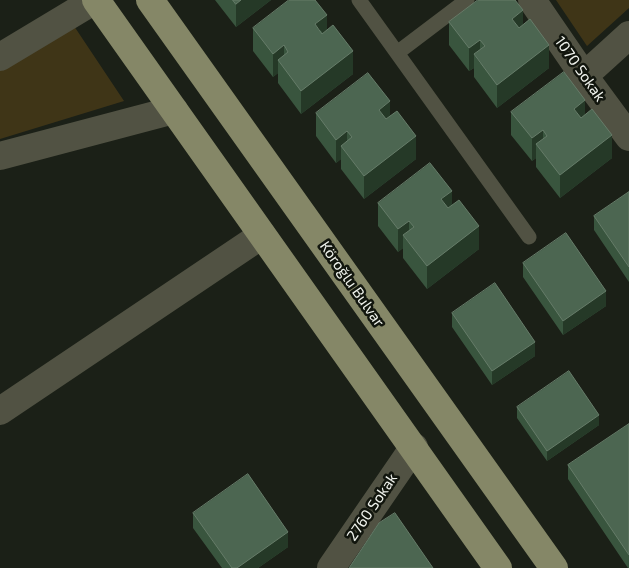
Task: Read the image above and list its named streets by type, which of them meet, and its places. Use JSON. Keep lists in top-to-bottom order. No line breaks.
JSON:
{"streets":{"main road":["Köroğlu Bulvar"],"street":["1070 Sokak","2760 Sokak"]}}
